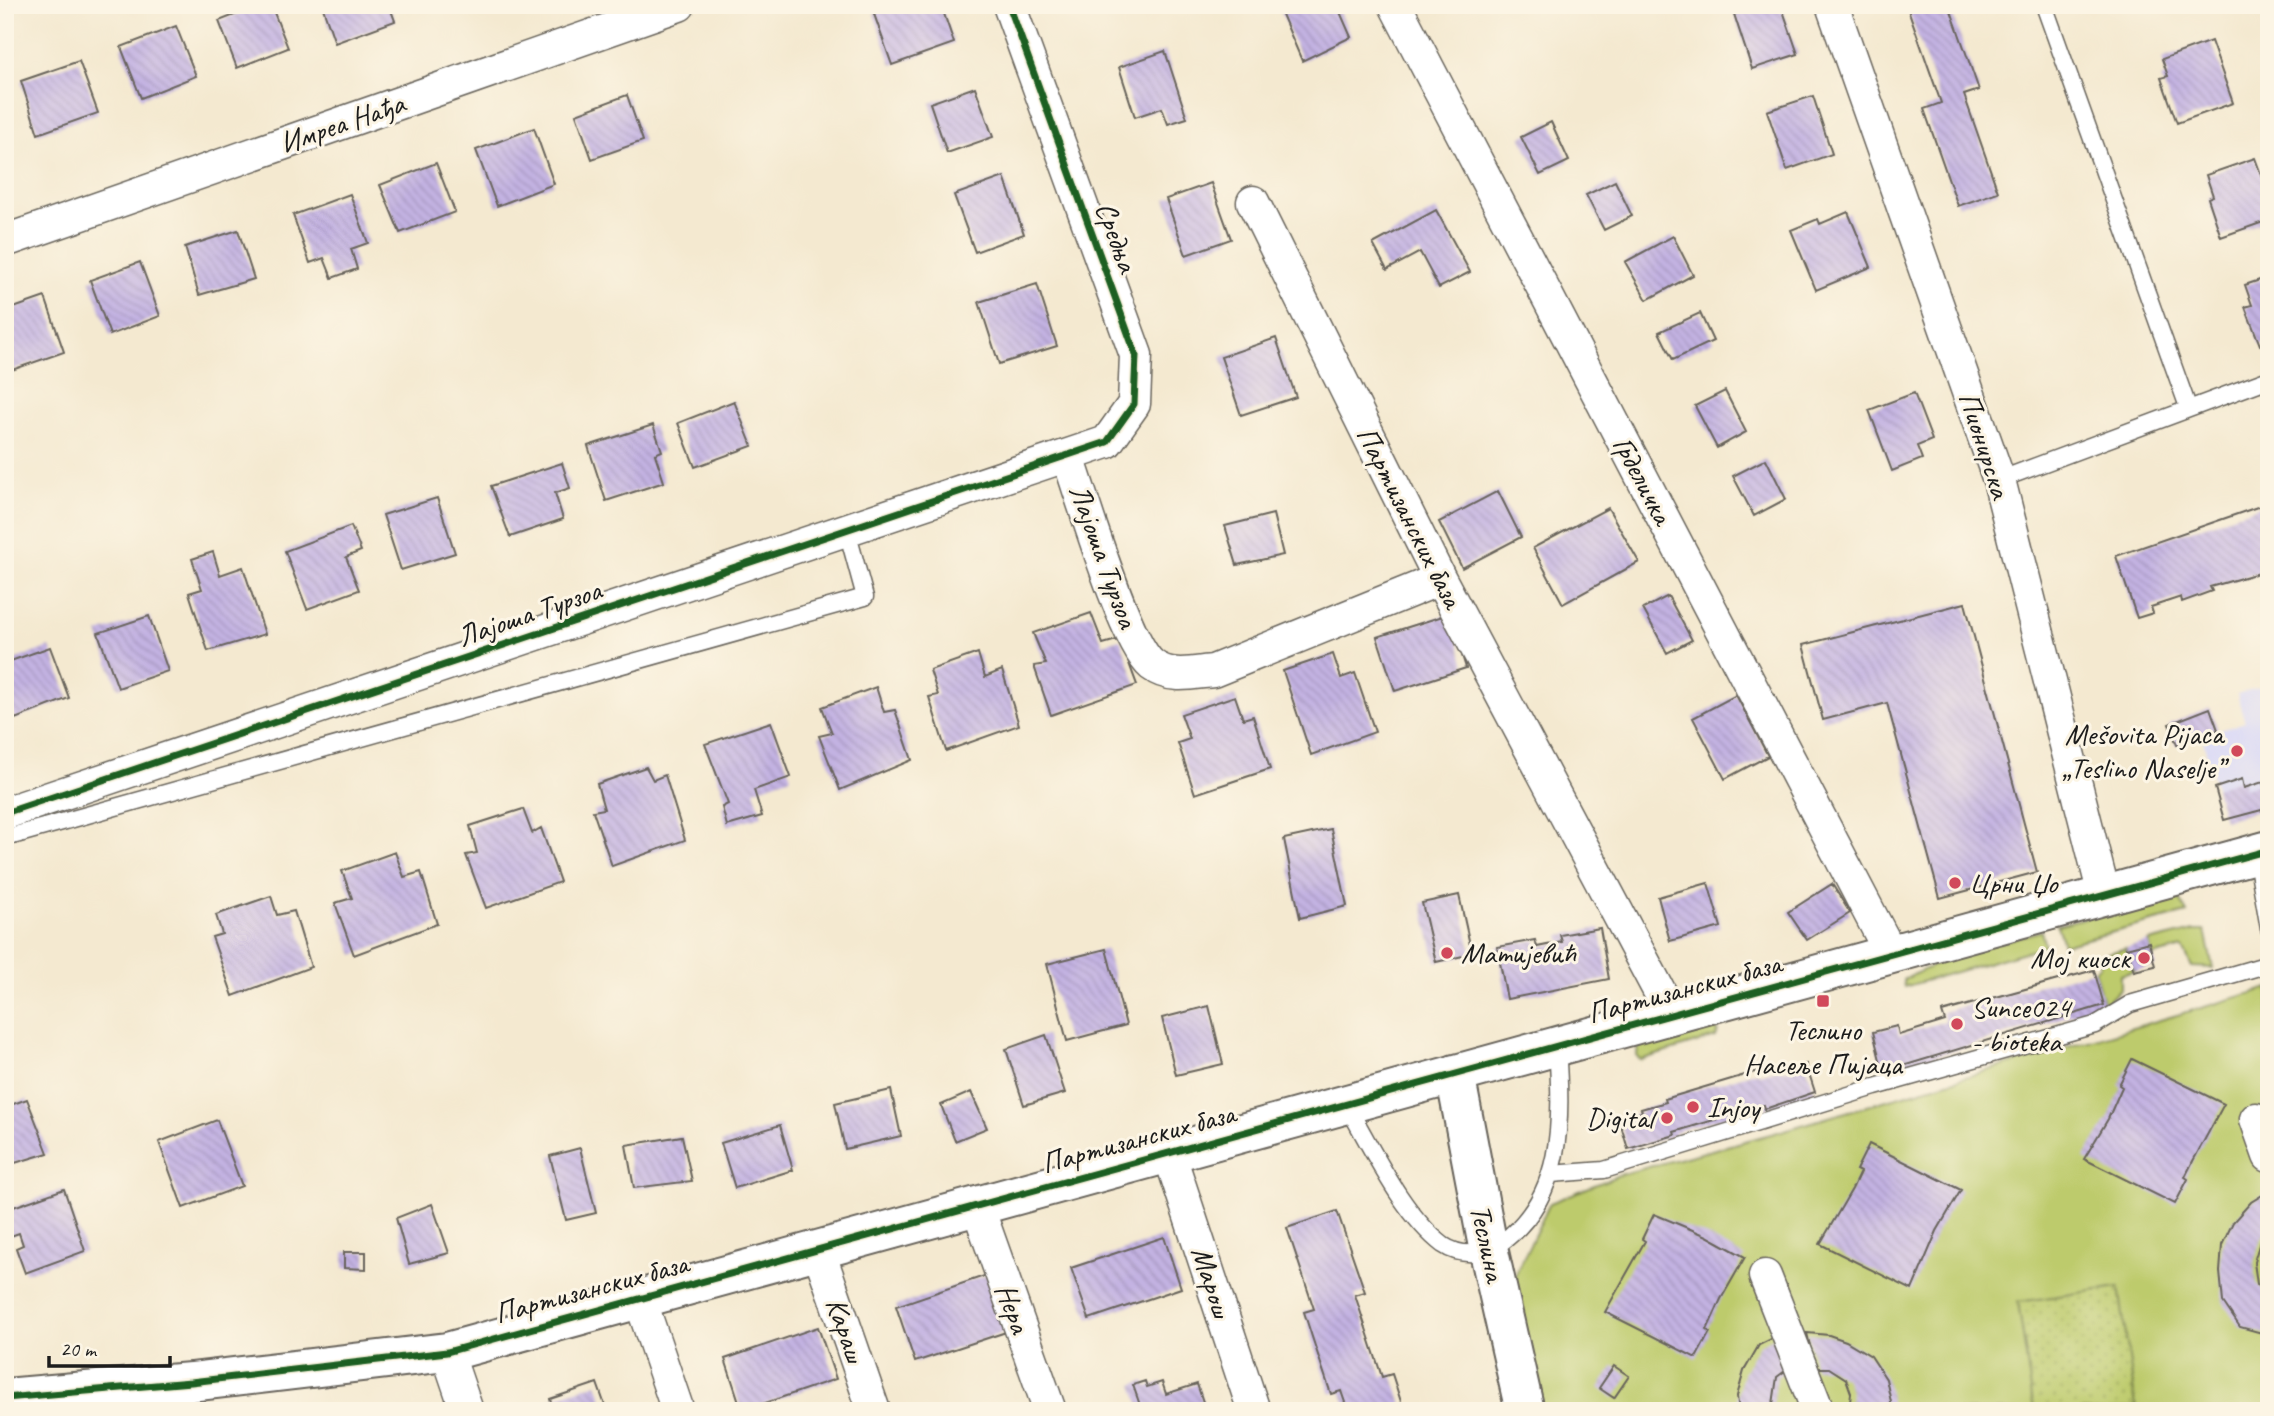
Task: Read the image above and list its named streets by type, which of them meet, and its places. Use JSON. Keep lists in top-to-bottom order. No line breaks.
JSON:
{"streets":{"street":["Имреа Нађа","Средња","Пионирска","Грделичка","Партизанских база","Лајоша Турзоа","Теслина","Марош","Нера","Караш"]},"crossings":[["Средња","Лајоша Турзоа"],["Пионирска","Партизанских база"],["Грделичка","Партизанских база"],["Партизанских база","Лајоша Турзоа"],["Партизанских база","Теслина"],["Партизанских база","Марош"],["Партизанских база","Нера"],["Партизанских база","Караш"]],"places":{"other":["Mešovita Pijaca „Teslino Naselje”","Црни Џо","Матијевић","Мој киоск","Sunce024 - bioteka","Injoy","Digital"],"transit":["Теслино Насеље Пијаца"]},"scale_bar":"20 m"}
